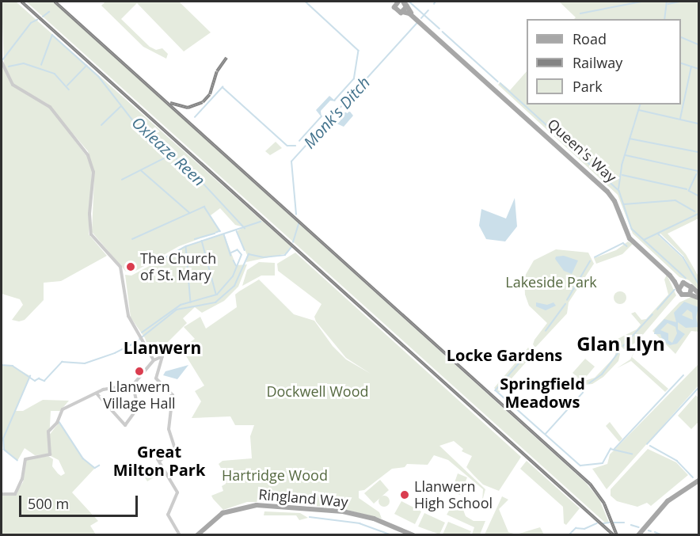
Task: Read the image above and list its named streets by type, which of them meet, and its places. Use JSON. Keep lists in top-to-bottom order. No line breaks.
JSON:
{"streets":{"main road":["Queen's Way","Ringland Way"]},"districts":["Glan Llyn","Llanwern","Locke Gardens","Springfield Meadows","Great Milton Park"],"water":["Monk's Ditch","Oxleaze Reen"],"parks":["Lakeside Park","Dockwell Wood","Hartridge Wood"],"places":["The Church of St. Mary","Llanwern Village Hall","Llanwern High School"],"legend":["Road","Railway","Park"],"scale_bar":"500 m"}
